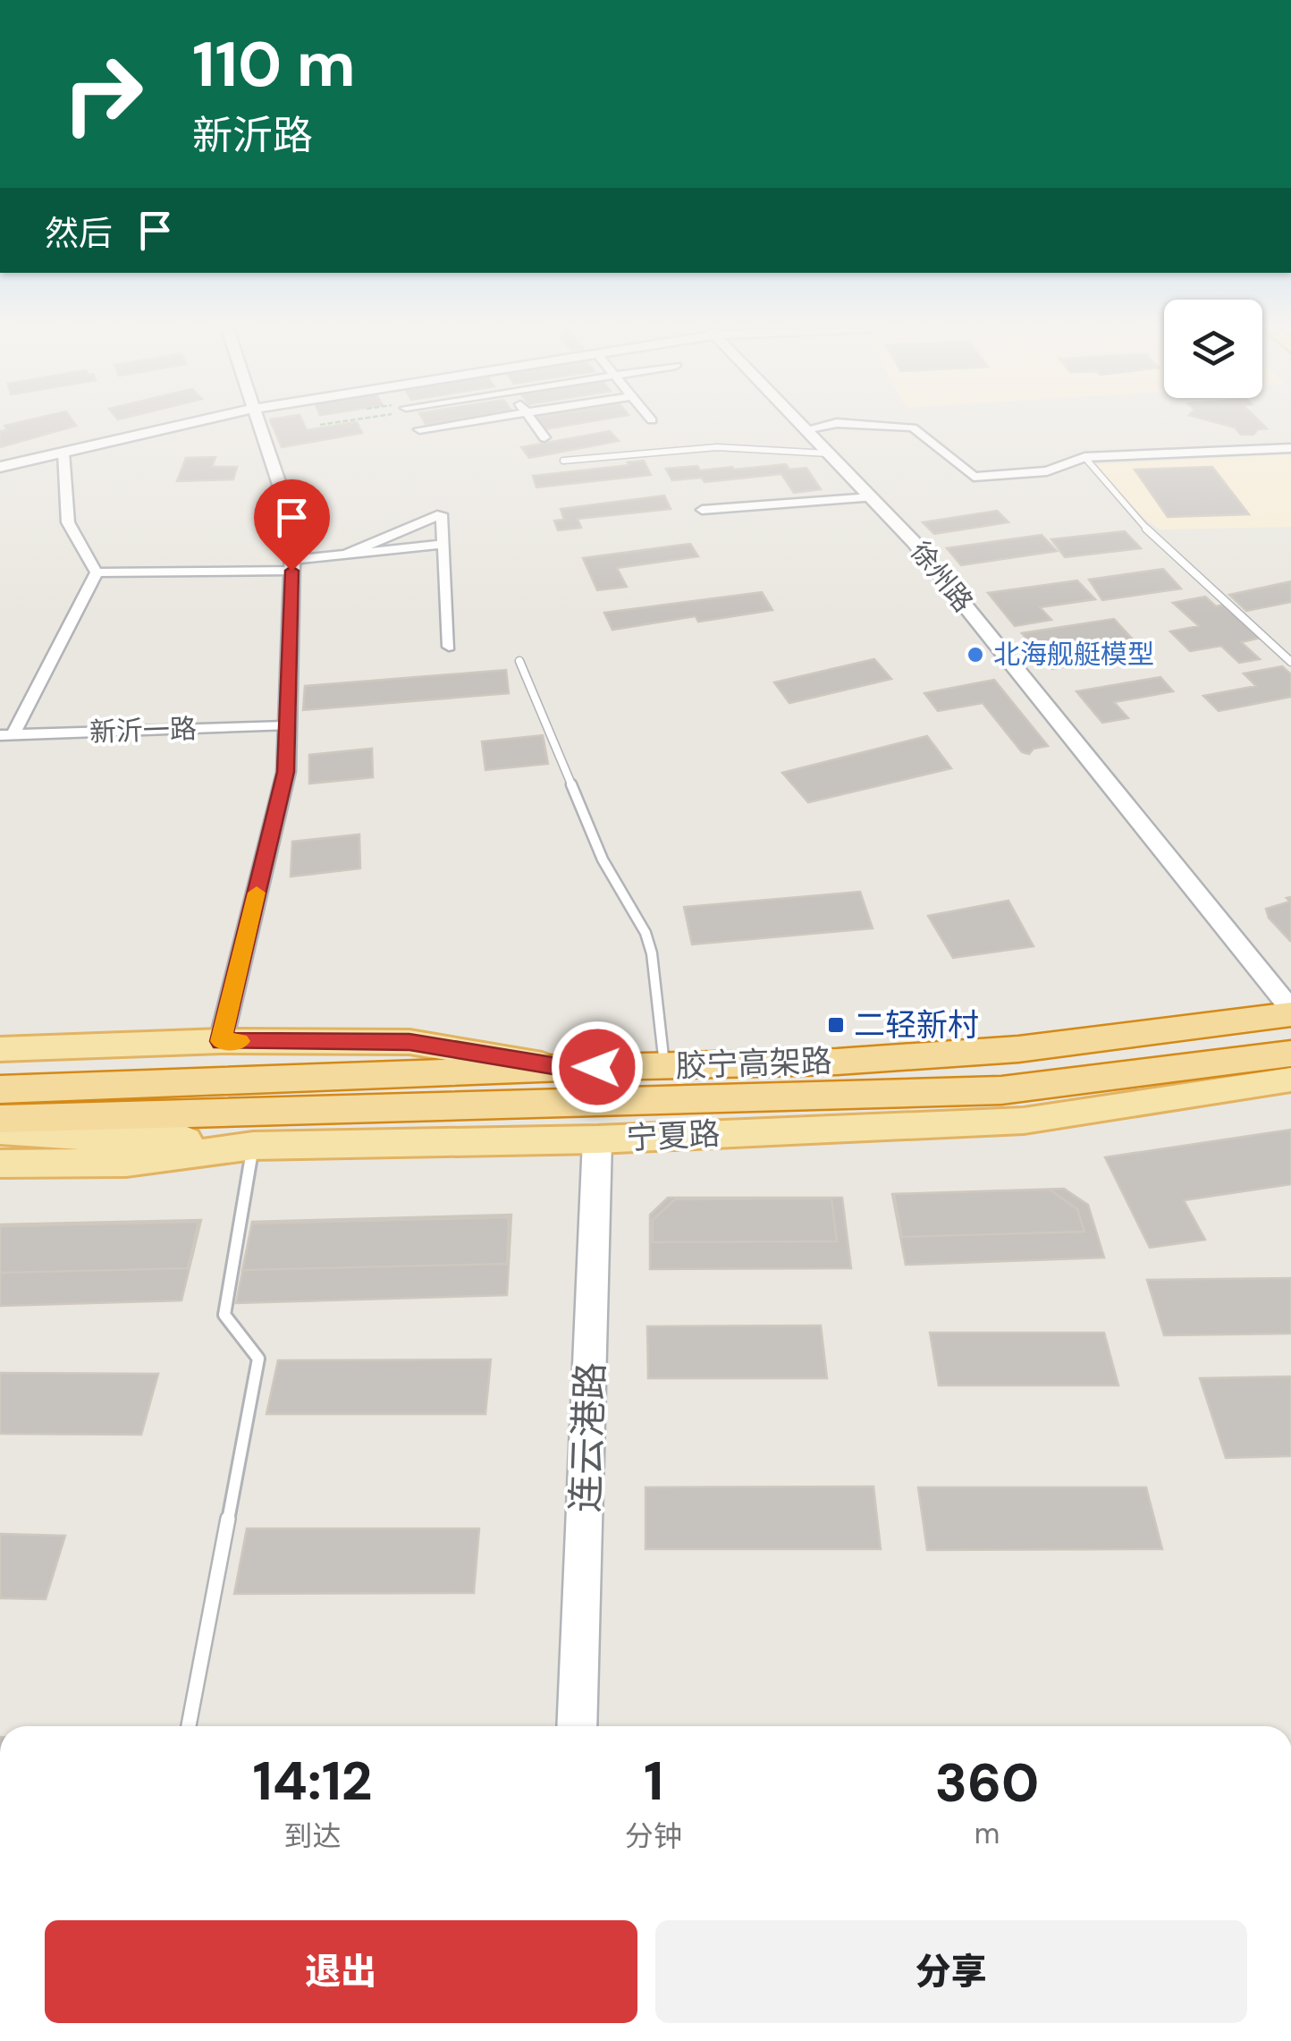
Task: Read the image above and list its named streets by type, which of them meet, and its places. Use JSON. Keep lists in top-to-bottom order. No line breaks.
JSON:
{"streets":{"highway":["胶宁高架路"],"main road":["宁夏路","连云港路"],"street":["徐州路","新沂一路"]},"crossings":[["徐州路","胶宁高架路"],["胶宁高架路","宁夏路"],["宁夏路","连云港路"]],"places":{"other":["北海舰艇模型"],"transit":["二轻新村"]},"page":{"turn":["110 m","新沂路"],"then":"然后","eta":["14:12","到达","1","分钟","360","m"],"buttons":["退出","分享"]}}
